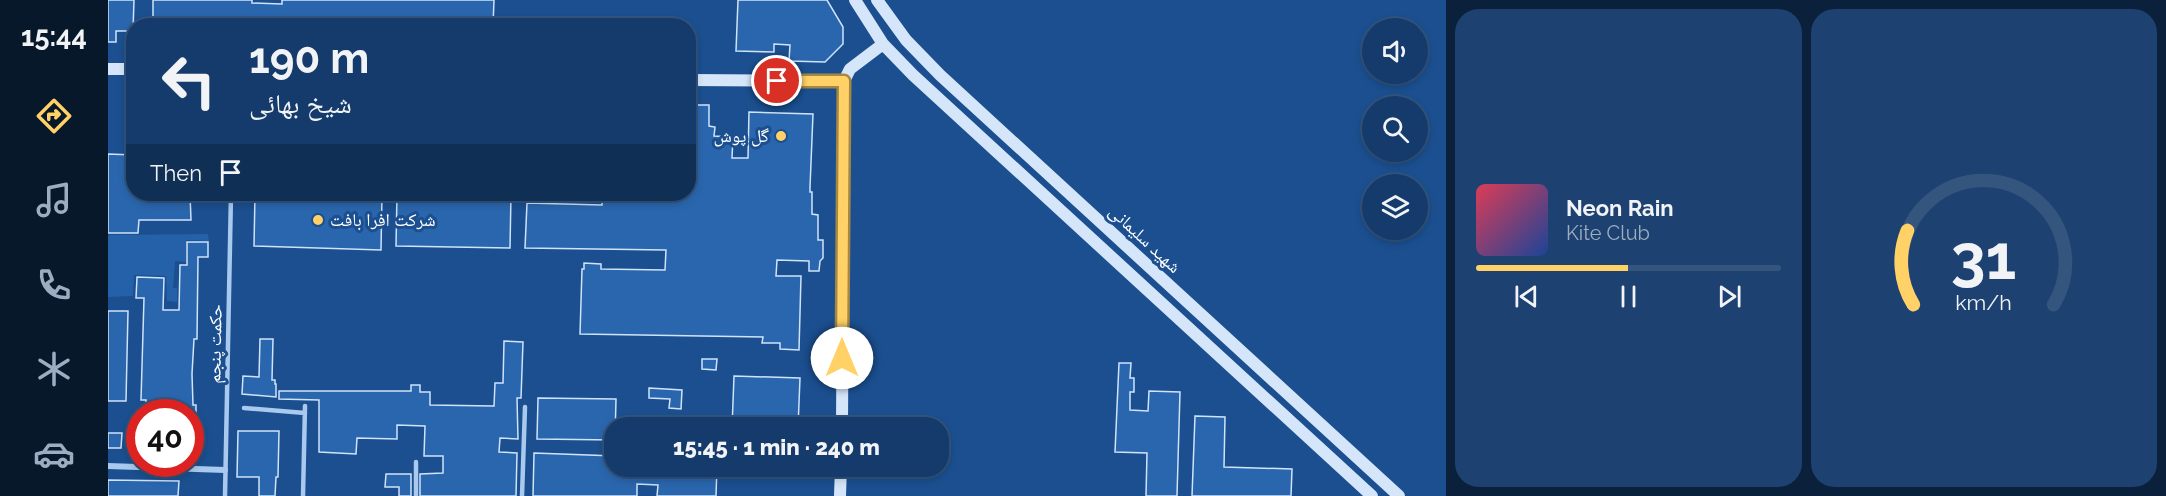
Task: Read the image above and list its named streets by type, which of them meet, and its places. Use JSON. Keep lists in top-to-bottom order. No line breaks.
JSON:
{"streets":{"main road":["شهید سلیمانی"],"lane":["حکمت پنجم"]},"places":["گل پوش","شرکت افرا بافت"],"page":{"tabs":"15:44","turn":["190 m","شیخ بهائی"],"then":"Then","song":["Neon Rain","Kite Club"],"limit":"40","trip":"15:45 · 1 min · 240 m","gauge":["31","km/h"]}}
